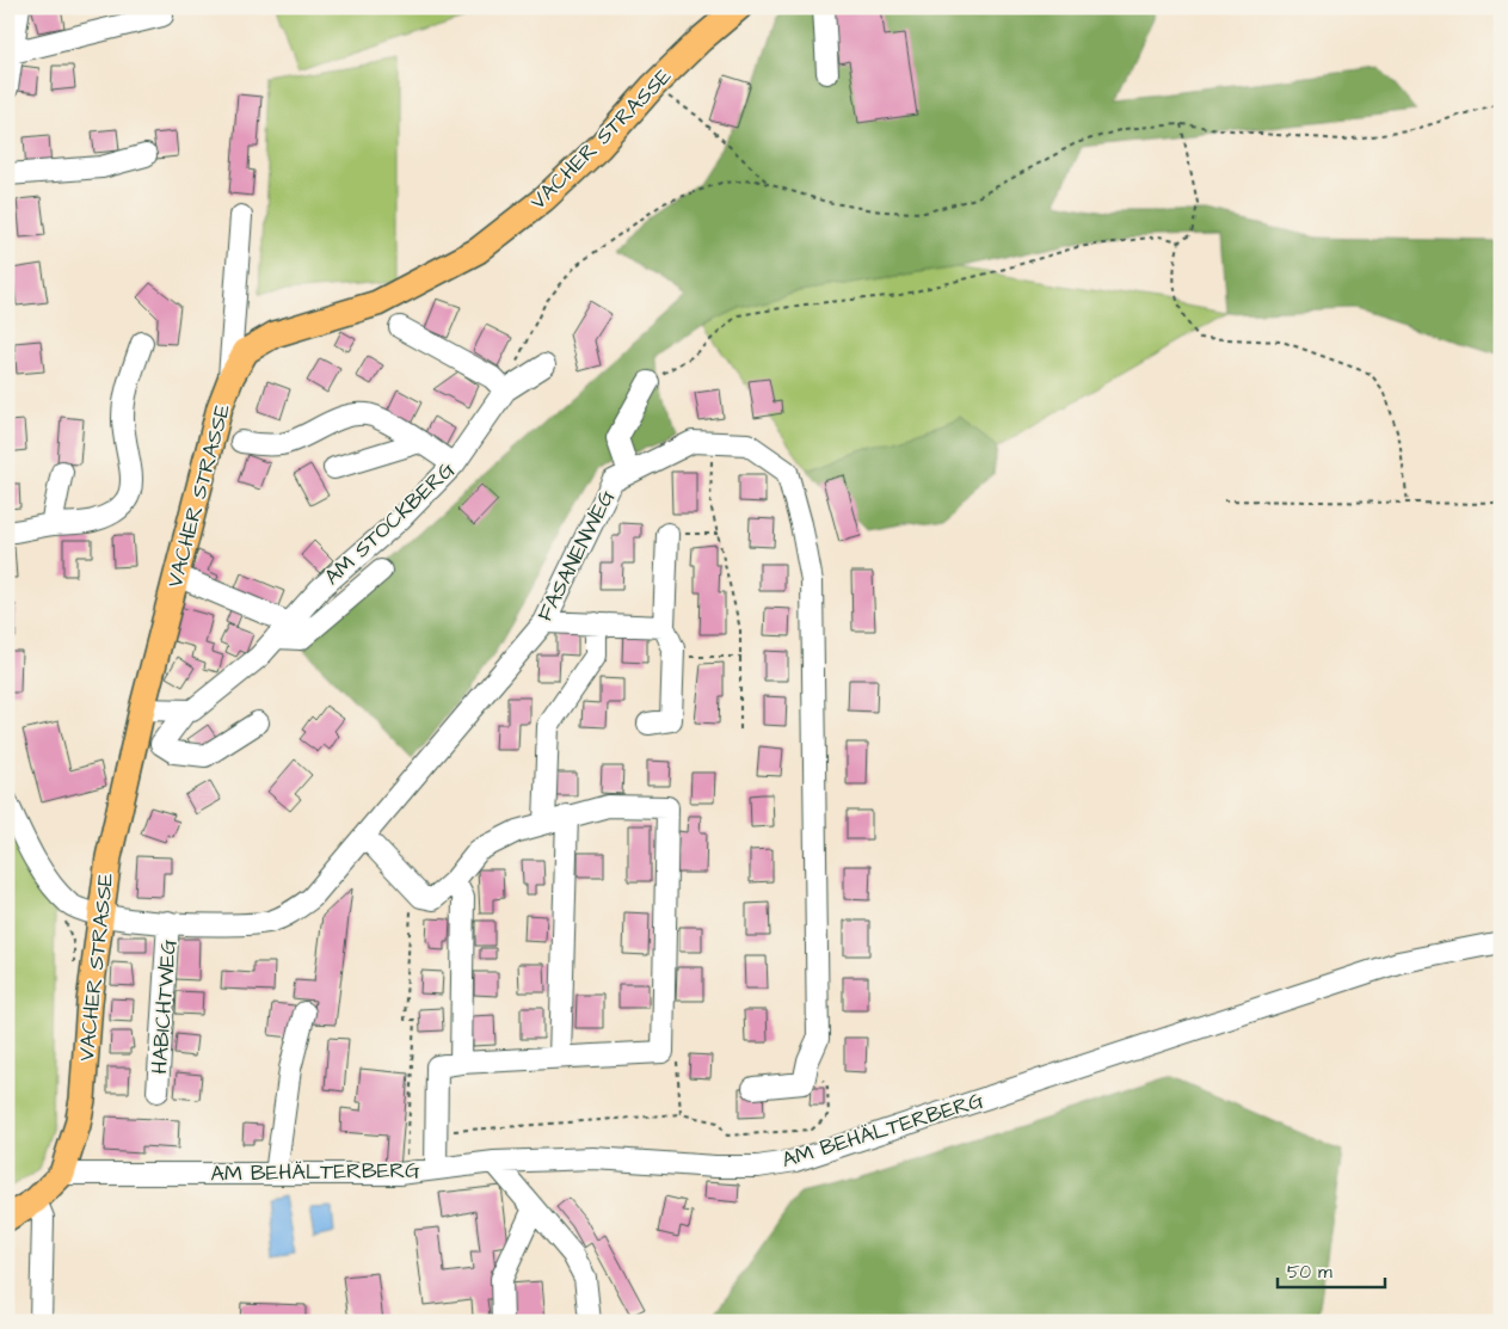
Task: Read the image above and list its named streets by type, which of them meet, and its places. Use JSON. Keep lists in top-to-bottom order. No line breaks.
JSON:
{"streets":{"main road":["VACHER STRASSE"],"street":["AM STOCKBERG","FASANENWEG","HABICHTWEG","AM BEHÄLTERBERG"]},"crossings":[["VACHER STRASSE","FASANENWEG"],["VACHER STRASSE","AM BEHÄLTERBERG"],["FASANENWEG","HABICHTWEG"]],"scale_bar":"50 m"}
